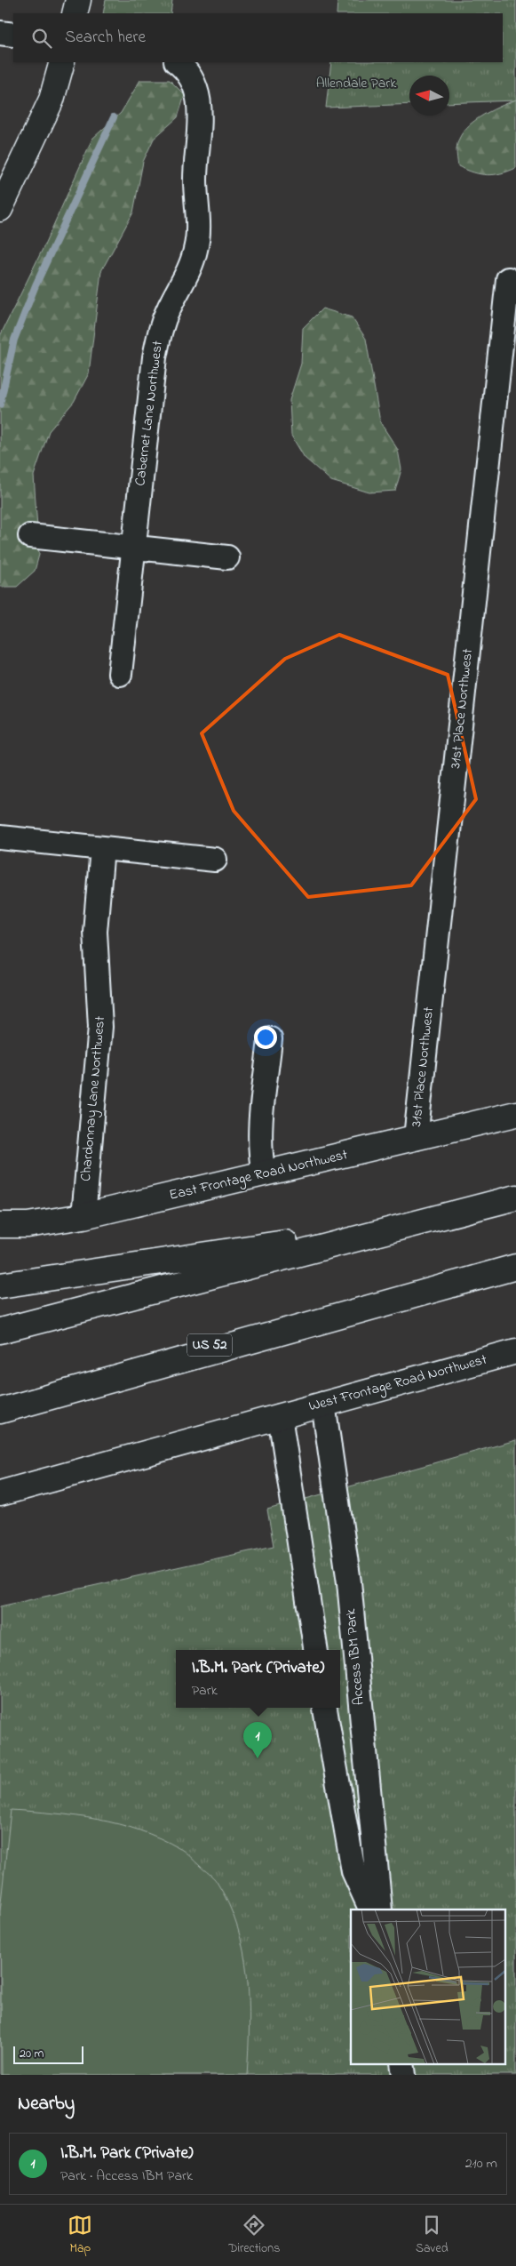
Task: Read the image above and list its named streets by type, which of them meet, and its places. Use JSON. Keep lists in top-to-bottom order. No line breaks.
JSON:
{"streets":{"main road":["East Frontage Road Northwest","US 52","West Frontage Road Northwest"],"street":["Cabernet Lane Northwest","31st Place Northwest","Chardonnay Lane Northwest","Access IBM Park"]},"crossings":[["31st Place Northwest","East Frontage Road Northwest"],["Chardonnay Lane Northwest","East Frontage Road Northwest"],["West Frontage Road Northwest","Access IBM Park"]],"parks":["Allendale Park"],"scale_bar":"20 m","north":"left","page":{"search":"Search here","popup":["I.B.M. Park (Private)","Park"],"pins":"1","scale":"20 m","heading":"Nearby","list":[{"mark":"1","name":"I.B.M. Park (Private)","note":"Park · Access IBM Park","value":"210 m"}],"nav":["Map","Directions","Saved"]}}
